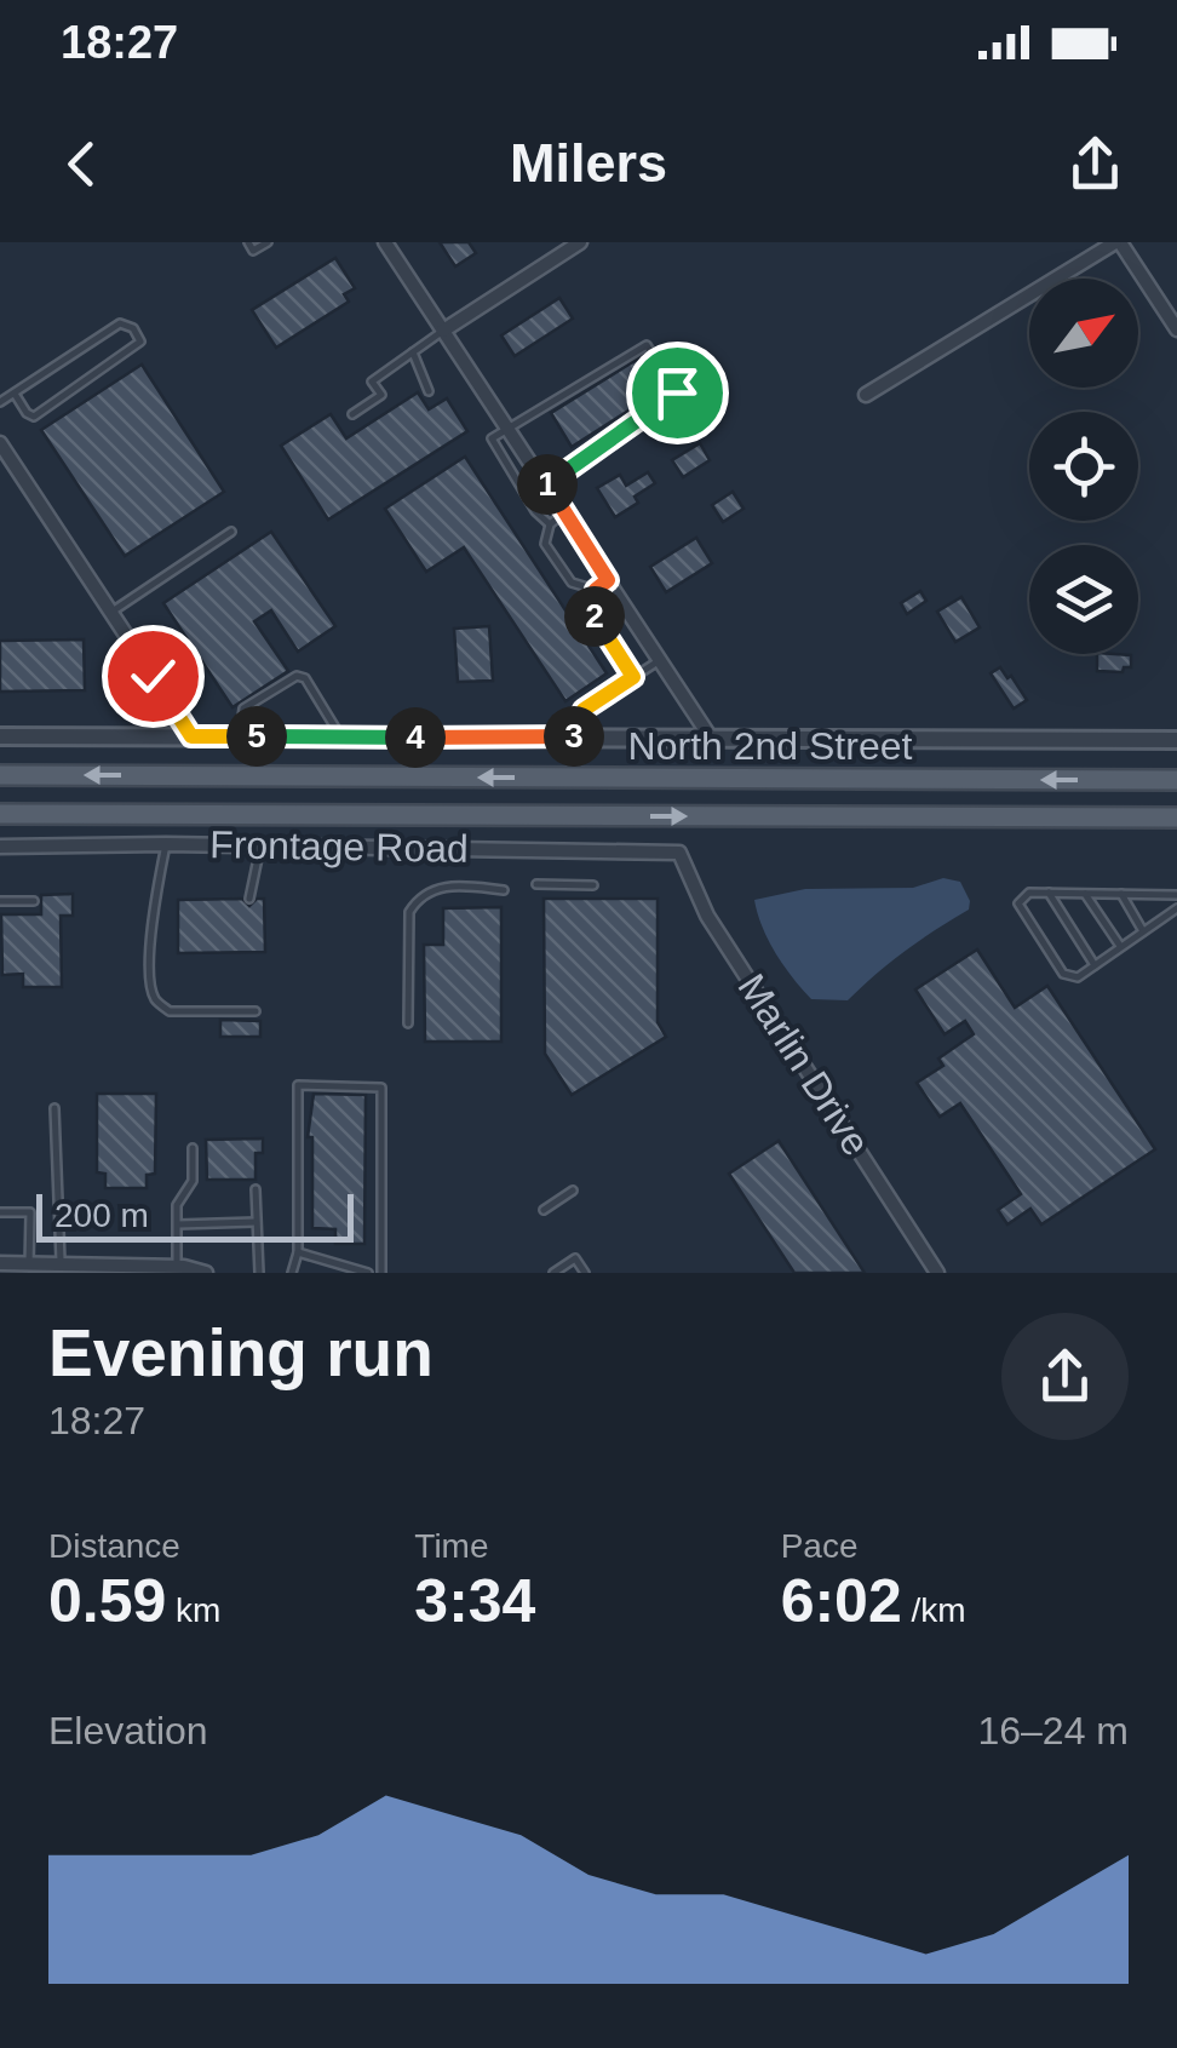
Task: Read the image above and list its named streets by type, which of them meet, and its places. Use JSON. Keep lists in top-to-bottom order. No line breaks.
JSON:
{"streets":{"main road":["North 2nd Street"],"street":["Frontage Road","Marlin Drive"]},"crossings":[["Frontage Road","Marlin Drive"]],"scale_bar":"200 m","north":"top right","page":{"status":"18:27","header":"Milers","pins":["1","2","3","5","4"],"scale":"200 m","heading":["Evening run","18:27"],"stats":[["Distance","0.59 km"],["Time","3:34"],["Pace","6:02 /km"]],"chart":["Elevation","16–24 m"]}}
